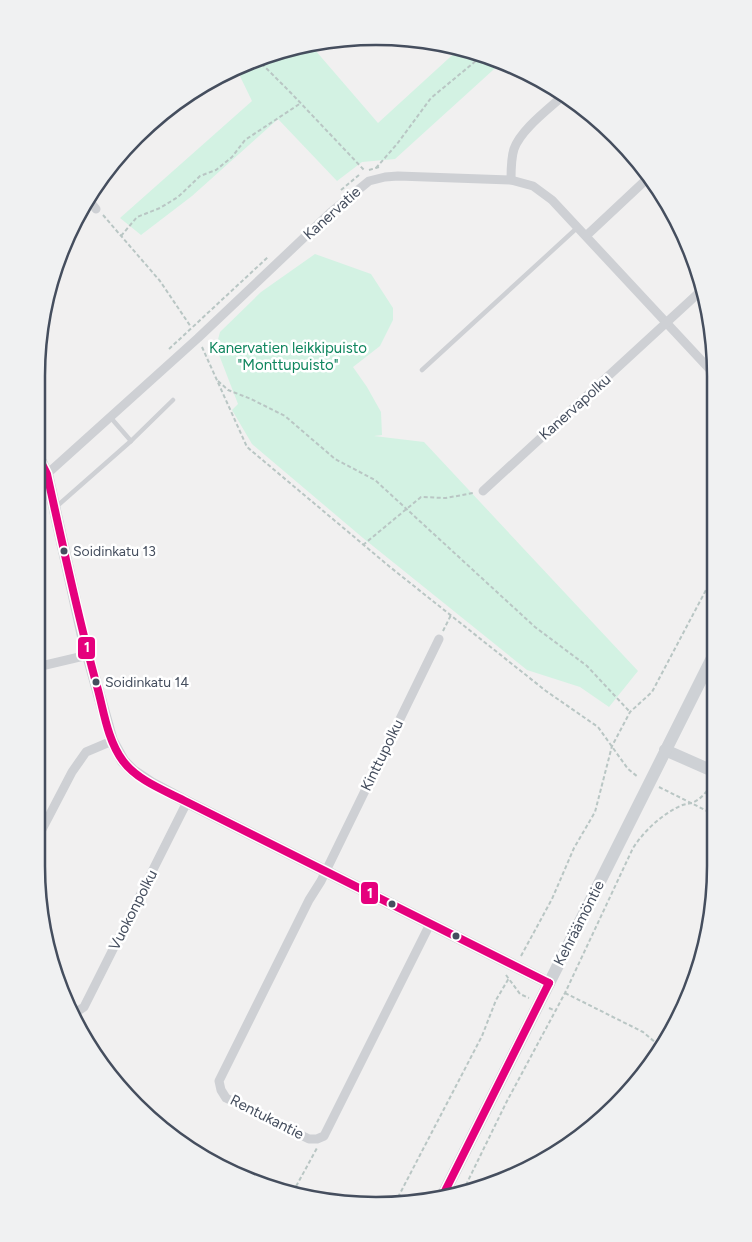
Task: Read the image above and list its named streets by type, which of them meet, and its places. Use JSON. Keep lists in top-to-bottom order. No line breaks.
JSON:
{"streets":{"street":["Kanervatie","Kanervapolku","Kinttupolku","Vuokonpolku","Kehräämöntie","Rentukantie"]},"crossings":[["Kanervatie","Kanervapolku"],["Kinttupolku","Rentukantie"]],"parks":["Kanervatien leikkipuisto \"Monttupuisto\""],"places":["Soidinkatu 13","Soidinkatu 14"],"lines":["transit line 1"]}
